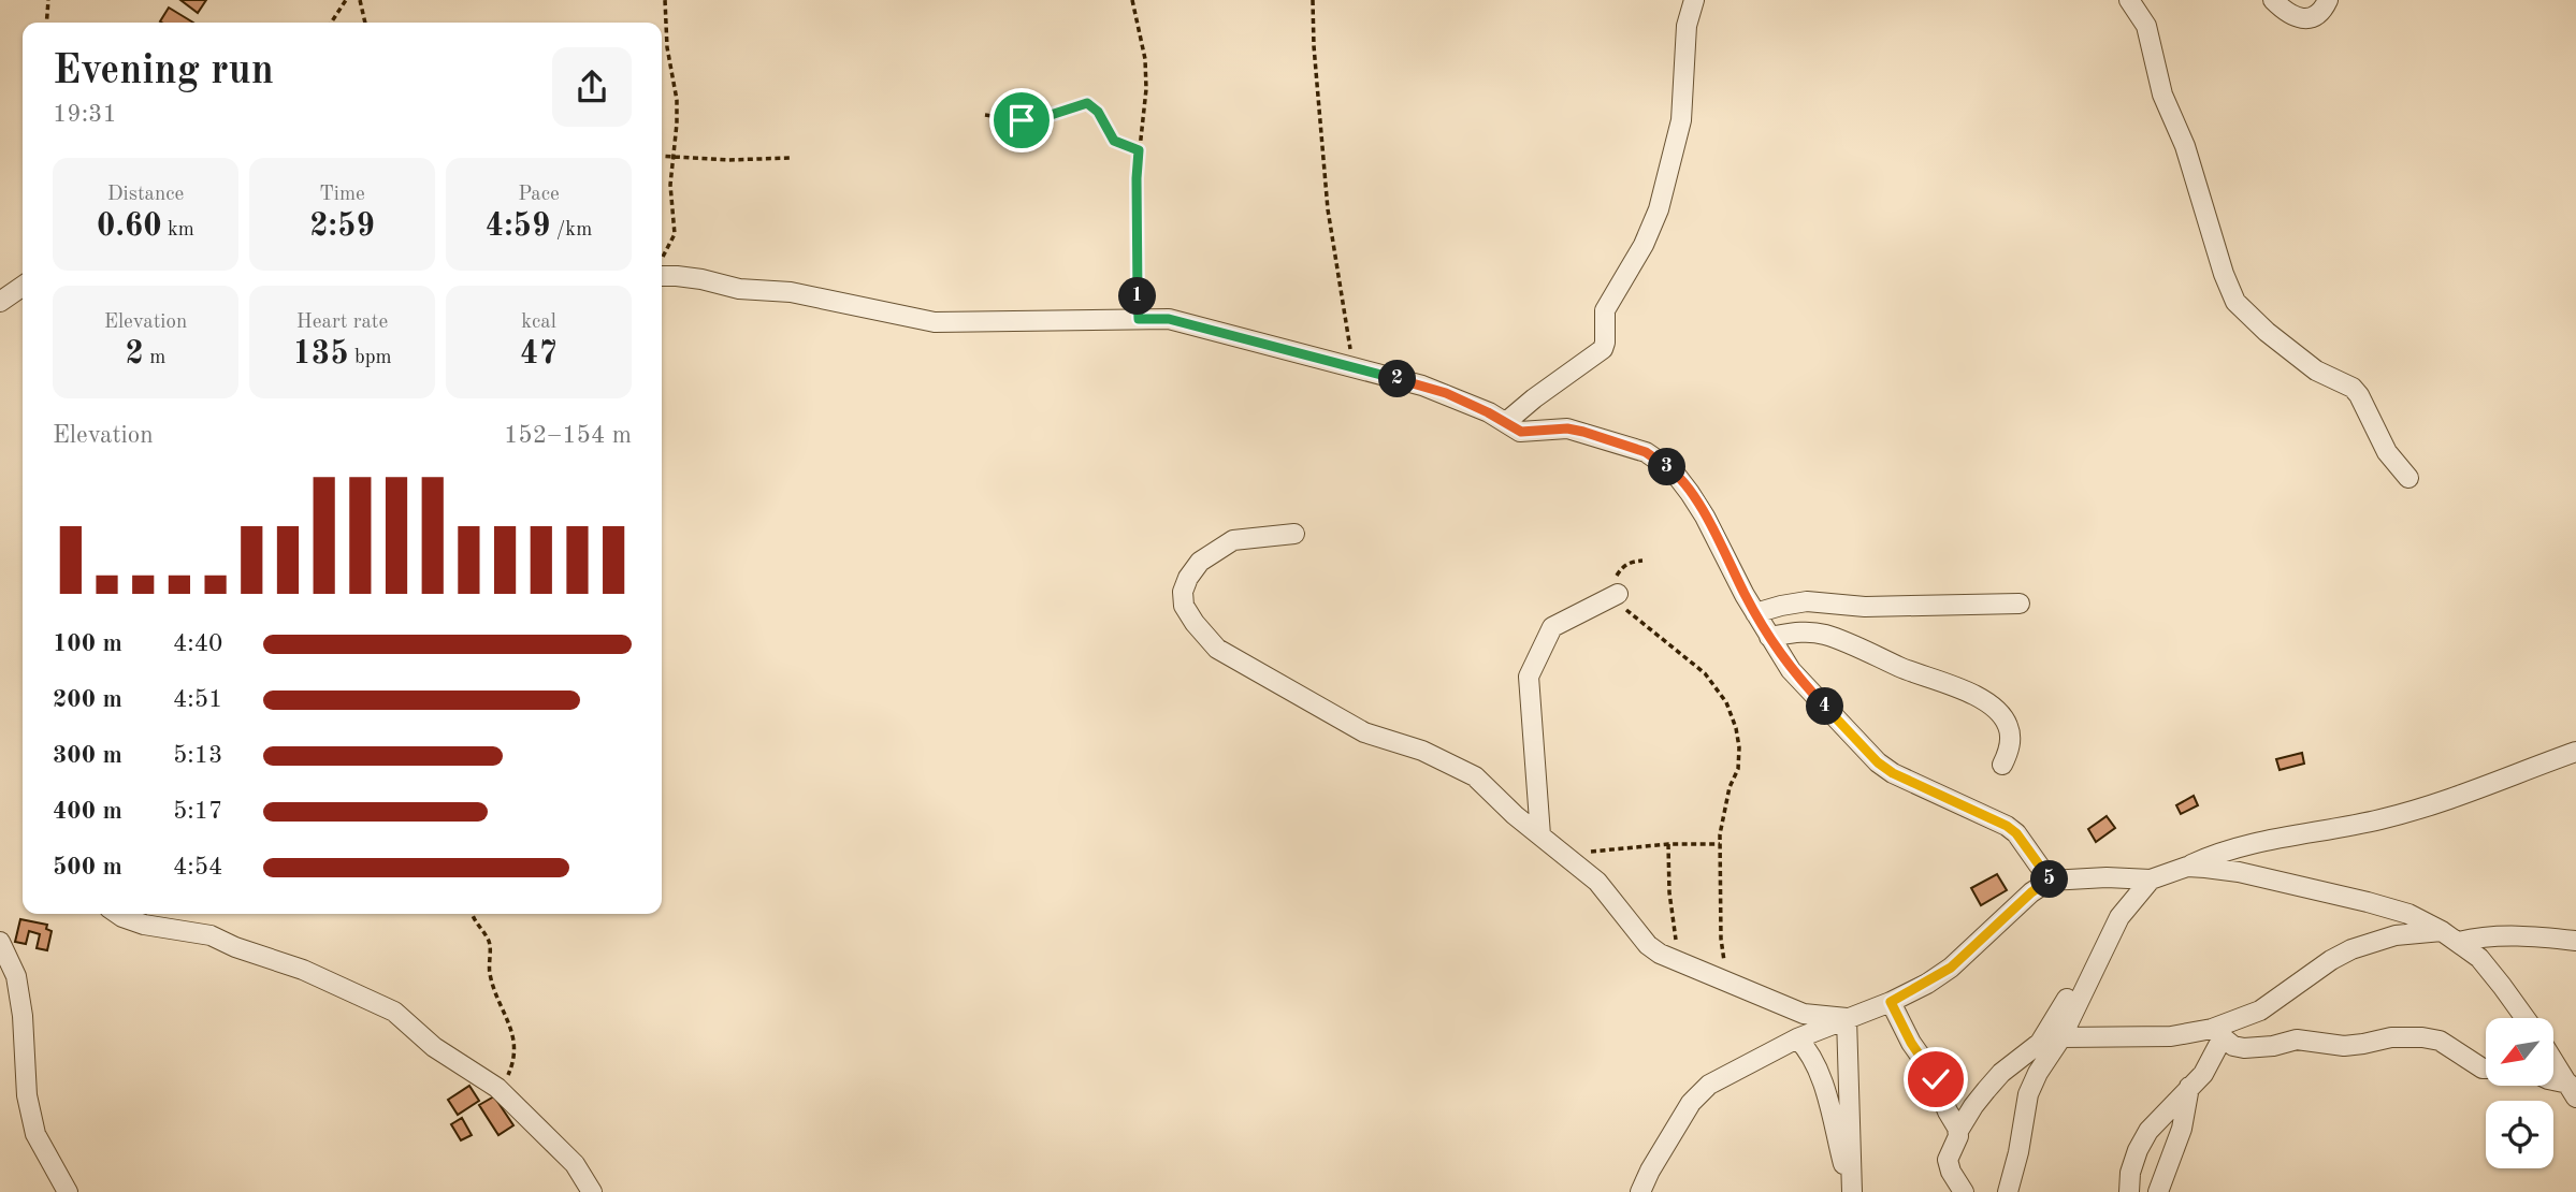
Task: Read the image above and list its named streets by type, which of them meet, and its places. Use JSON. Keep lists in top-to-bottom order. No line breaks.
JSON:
{"north":"bottom left","page":{"heading":["Evening run","19:31"],"stats":[["Distance","0.60 km"],["Time","2:59"],["Pace","4:59 /km"],["Elevation","2 m"],["Heart rate","135 bpm"],["kcal","47"]],"pins":["1","2","3","4","5"],"chart":["Elevation","152–154 m"],"list":[{"name":"100 m","note":"4:40"},{"name":"200 m","note":"4:51"},{"name":"300 m","note":"5:13"},{"name":"400 m","note":"5:17"},{"name":"500 m","note":"4:54"}]}}
